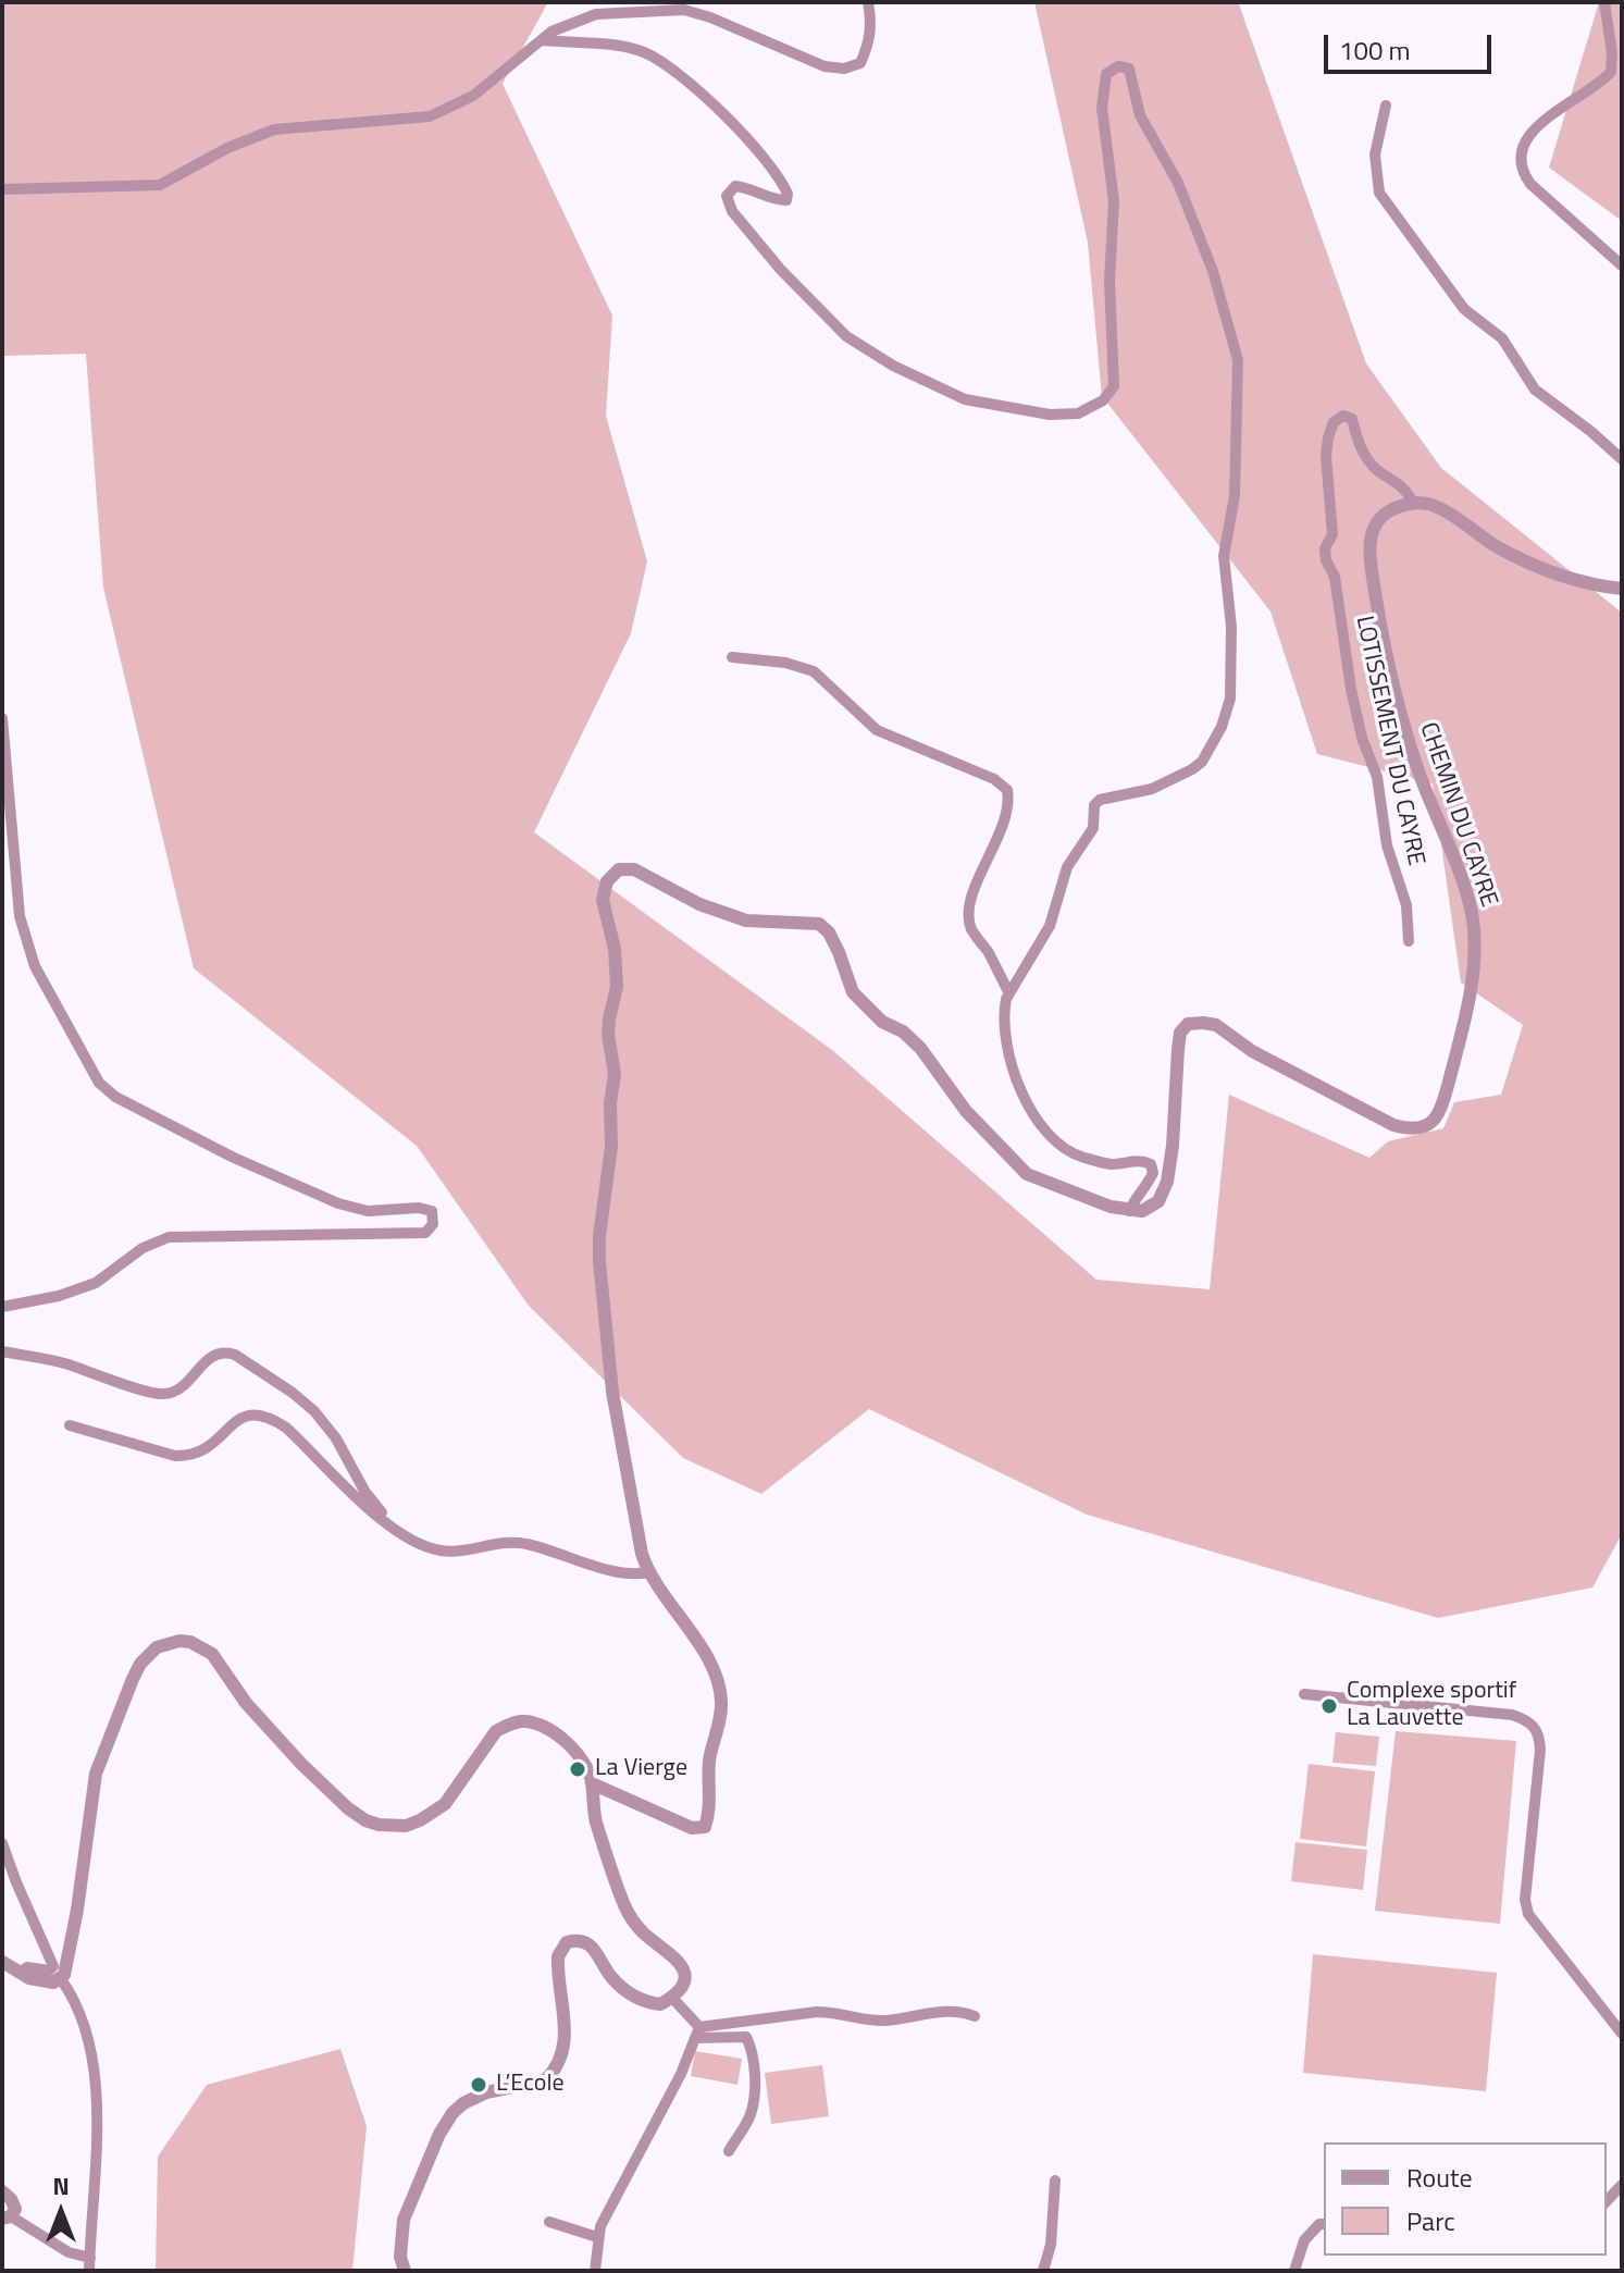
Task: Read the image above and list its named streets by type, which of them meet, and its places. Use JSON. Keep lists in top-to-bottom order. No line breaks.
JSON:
{"streets":{"street":["LOTISSEMENT DU CAYRE","CHEMIN DU CAYRE"]},"crossings":[["LOTISSEMENT DU CAYRE","CHEMIN DU CAYRE"]],"places":["Complexe sportif La Lauvette","La Vierge","L’Ecole"],"legend":["Route","Parc"],"scale_bar":"100 m","north":"top"}
